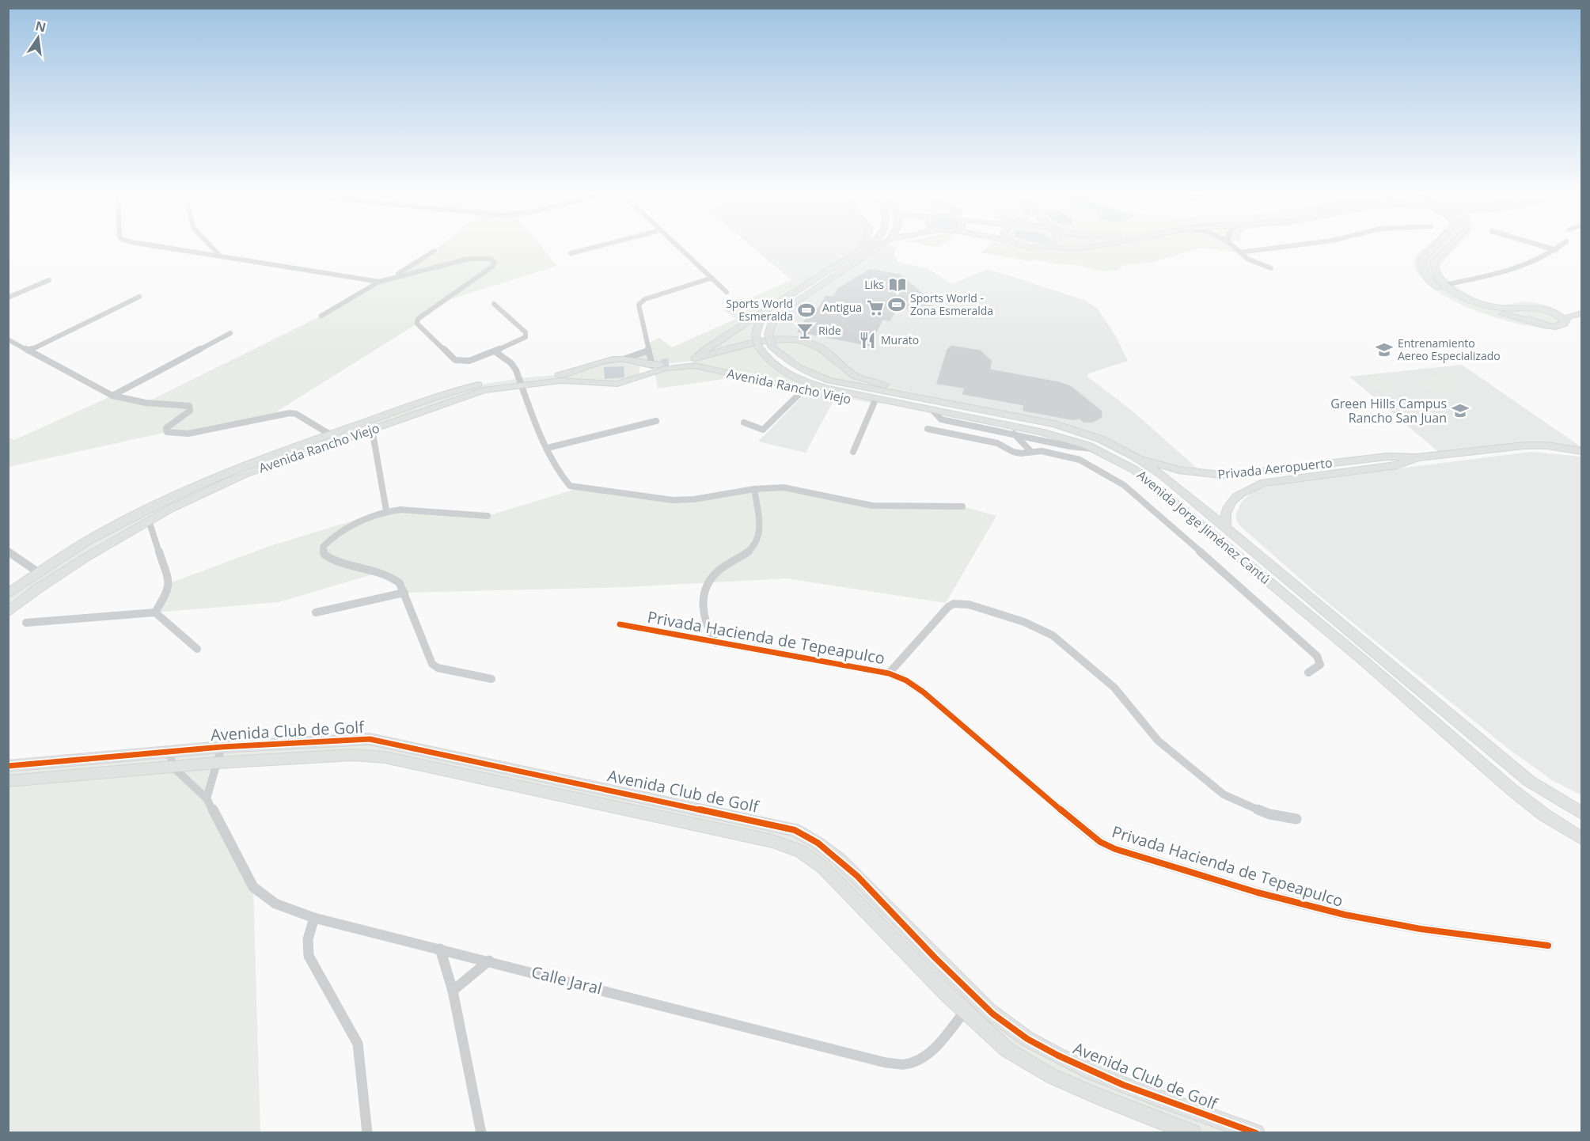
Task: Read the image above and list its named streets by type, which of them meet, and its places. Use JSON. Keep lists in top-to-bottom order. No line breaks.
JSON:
{"streets":{"street":["Avenida Rancho Viejo","Privada Aeropuerto","Avenida Jorge Jiménez Cantú","Privada Hacienda de Tepeapulco","Avenida Club de Golf","Calle Jaral"]},"crossings":[["Avenida Rancho Viejo","Avenida Jorge Jiménez Cantú"],["Privada Aeropuerto","Avenida Jorge Jiménez Cantú"],["Avenida Club de Golf","Calle Jaral"]],"places":{"library":["Liks"],"sports":["Sports World - Zona Esmeralda","Sports World Esmeralda"],"supermarket":["Antigua"],"bar":["Ride"],"restaurant":["Murato"],"school or university":["Entrenamiento Aereo Especializado","Green Hills Campus Rancho San Juan"]},"north":"top"}
